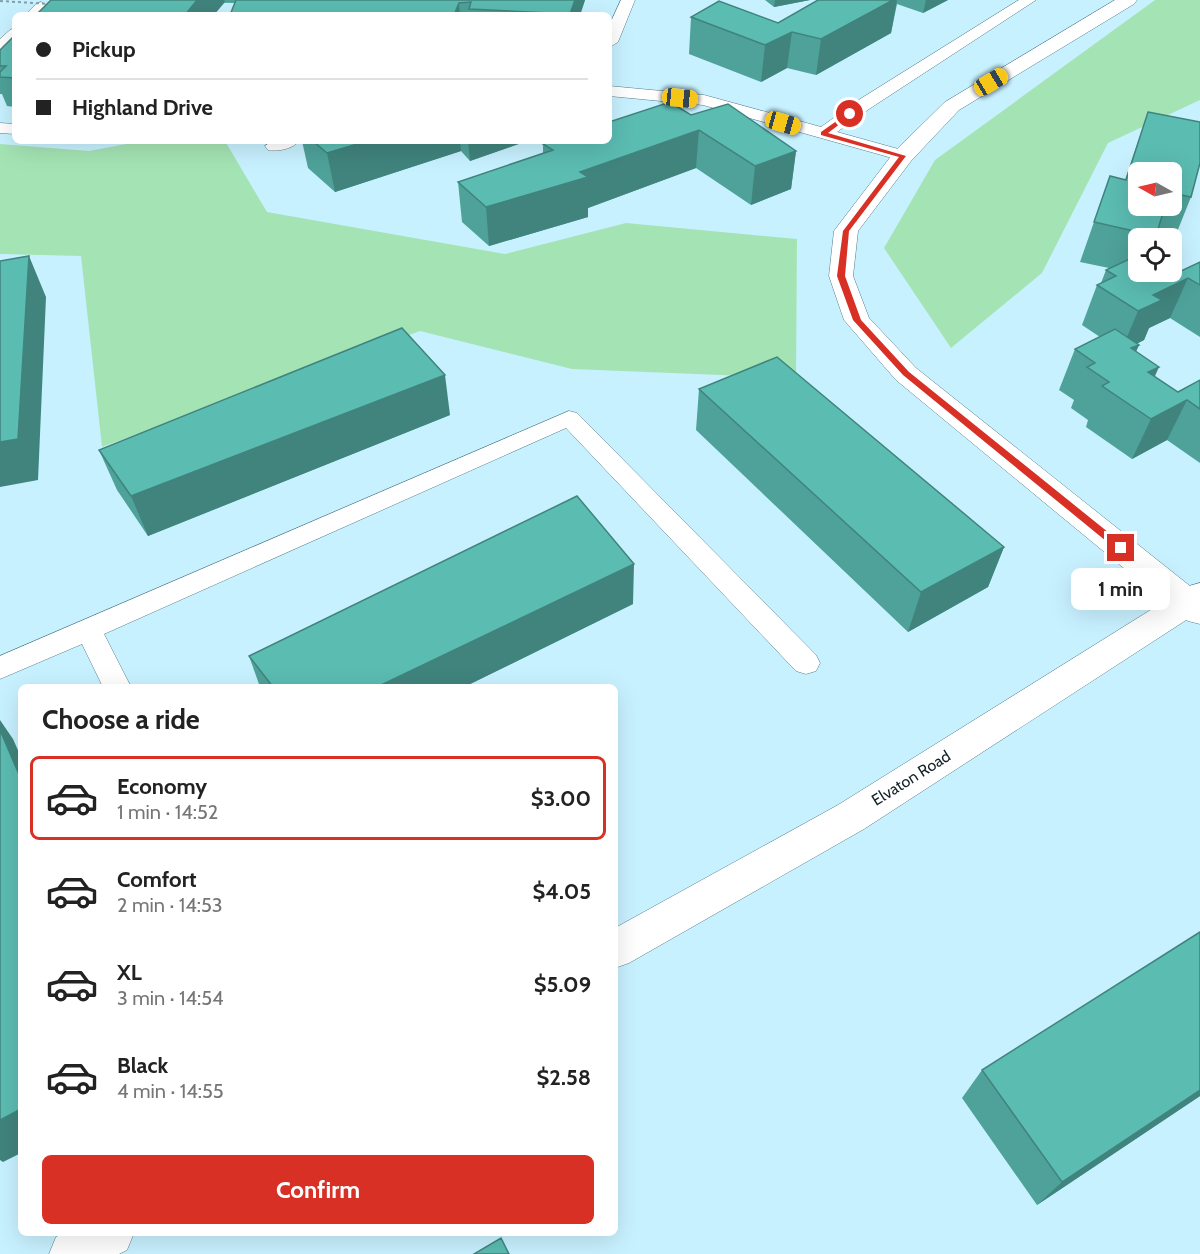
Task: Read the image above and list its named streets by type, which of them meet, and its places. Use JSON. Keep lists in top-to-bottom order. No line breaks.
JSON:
{"streets":{"street":["Elvaton Road"]},"north":"left","page":{"banner":["Pickup","Highland Drive"],"bubble":"1 min","heading":"Choose a ride","list":[{"name":"Economy","note":"1 min · 14:52","value":"$3.00"},{"name":"Comfort","note":"2 min · 14:53","value":"$4.05"},{"name":"XL","note":"3 min · 14:54","value":"$5.09"},{"name":"Black","note":"4 min · 14:55","value":"$2.58"}],"buttons":"Confirm"}}
